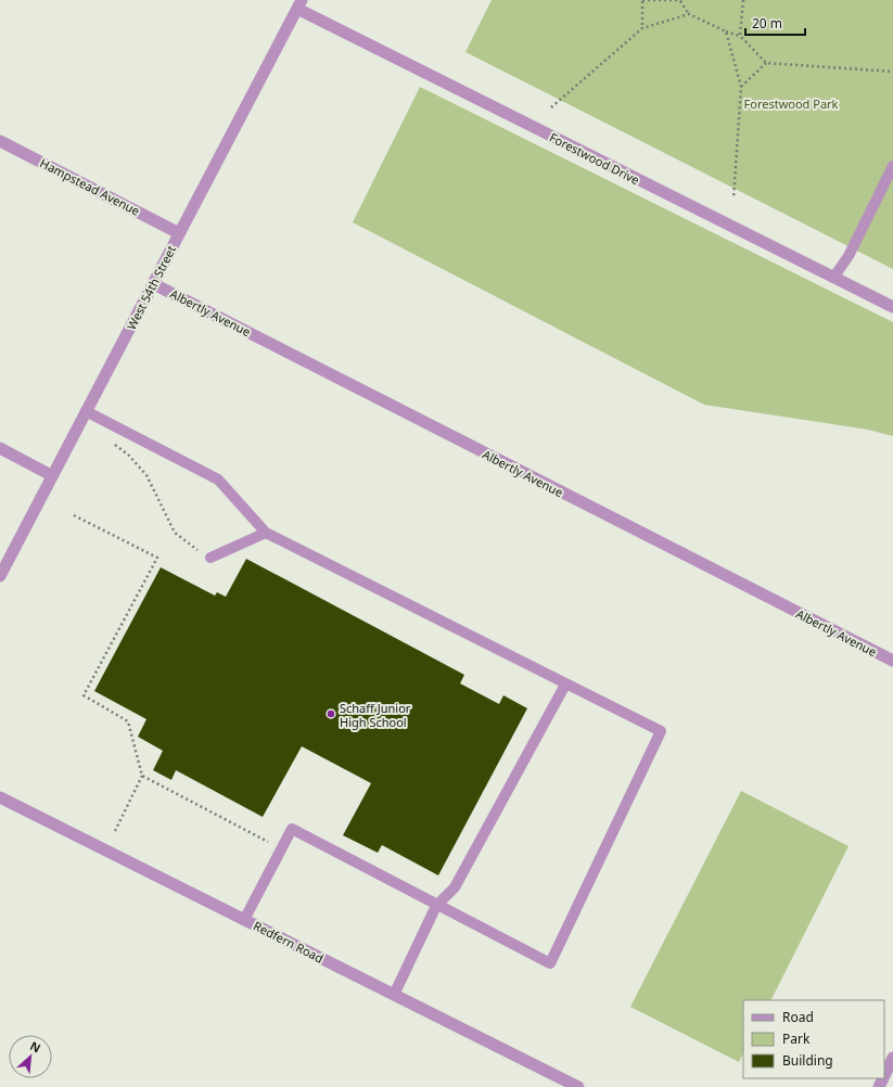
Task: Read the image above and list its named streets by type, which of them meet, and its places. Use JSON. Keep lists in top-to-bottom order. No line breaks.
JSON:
{"streets":{"street":["Forestwood Drive","Hampstead Avenue","West 54th Street","Albertly Avenue","Redfern Road"]},"crossings":[["Forestwood Drive","West 54th Street"],["Hampstead Avenue","West 54th Street"],["West 54th Street","Albertly Avenue"]],"parks":["Forestwood Park"],"places":["Schaff Junior High School"],"legend":["Road","Park","Building"],"scale_bar":"20 m","north":"top right"}
